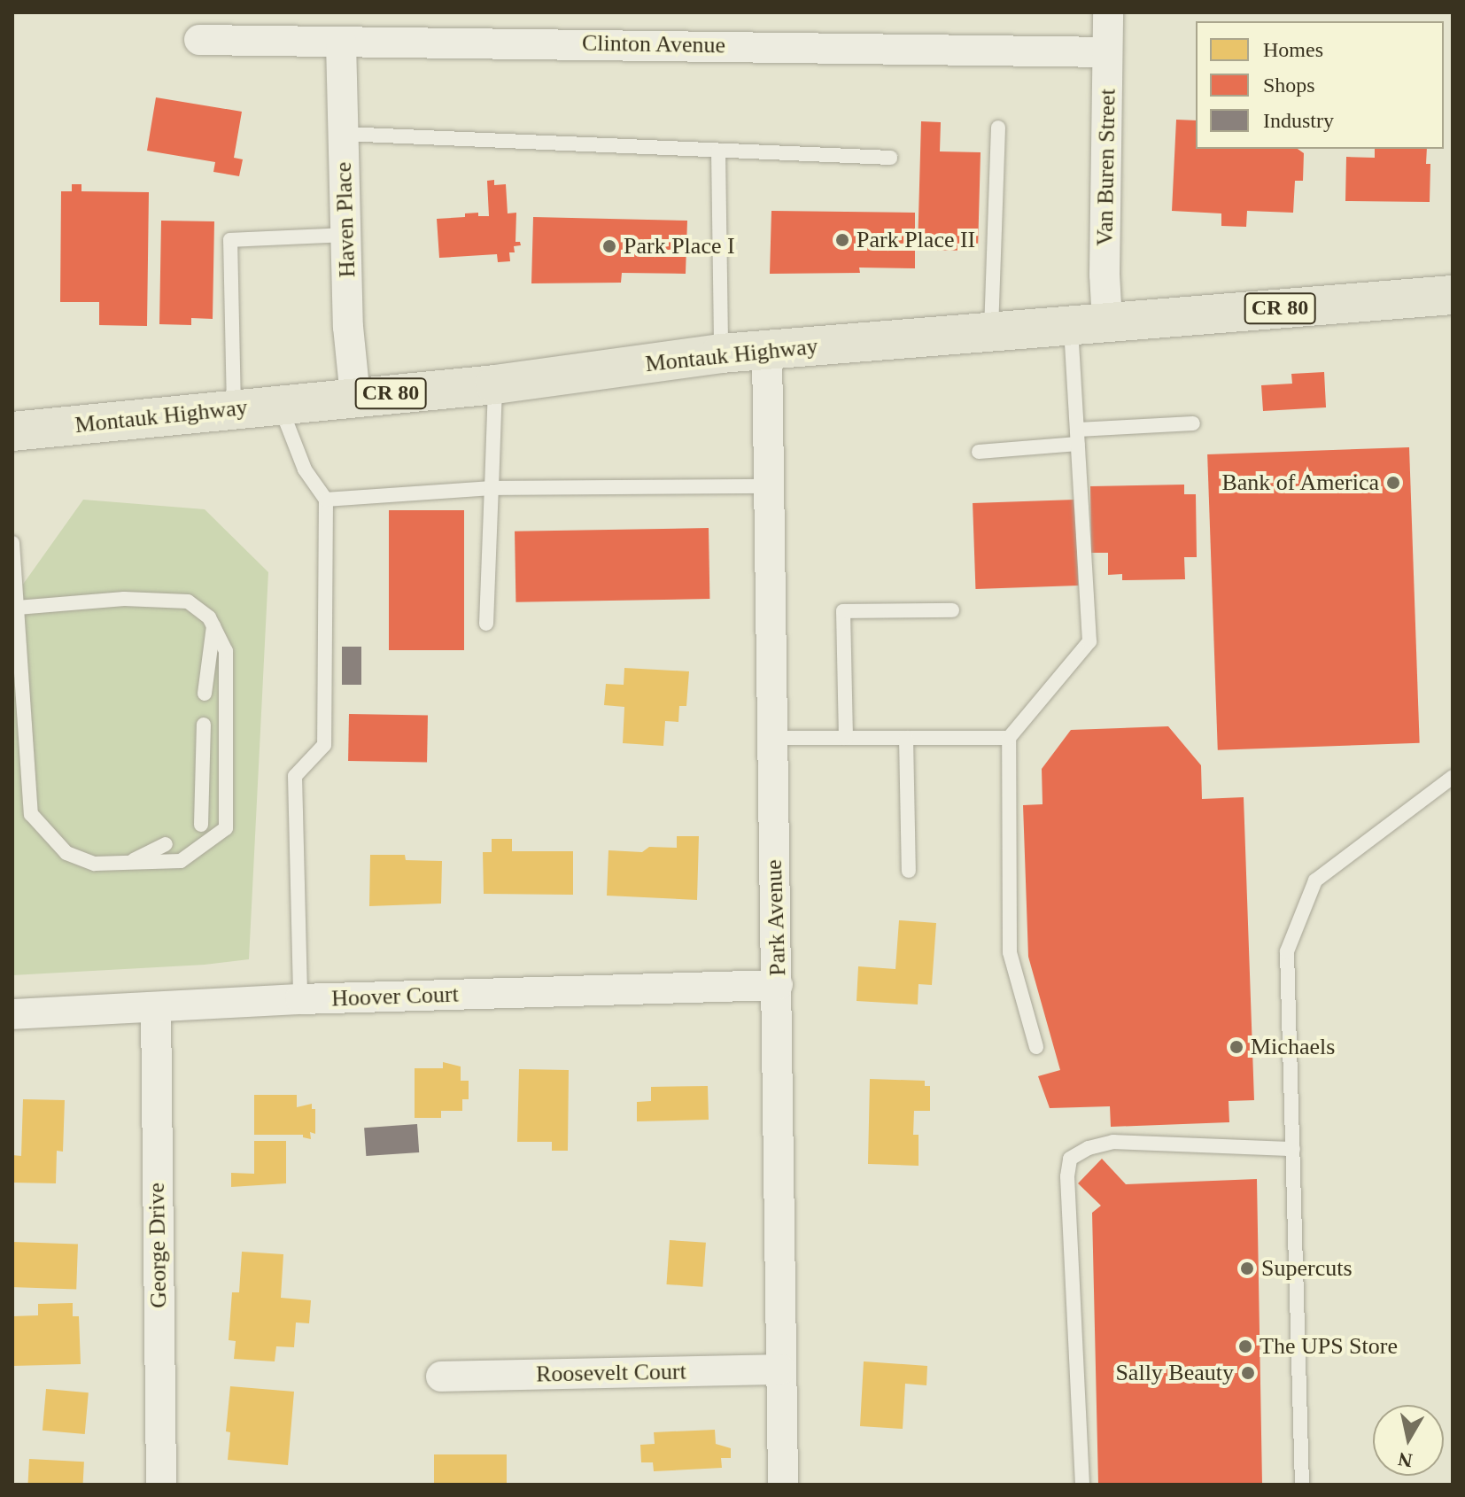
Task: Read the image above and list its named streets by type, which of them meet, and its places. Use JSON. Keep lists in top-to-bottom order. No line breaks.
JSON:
{"streets":{"main road":["CR 80","Montauk Highway"],"street":["Clinton Avenue","Van Buren Street","Haven Place","Park Avenue","Hoover Court","George Drive","Roosevelt Court"]},"crossings":[["Clinton Avenue","Van Buren Street"],["Clinton Avenue","Haven Place"],["Van Buren Street","Montauk Highway"],["Haven Place","Montauk Highway"],["Montauk Highway","Park Avenue"],["Park Avenue","Hoover Court"],["Park Avenue","Roosevelt Court"],["Hoover Court","George Drive"]],"places":["Park Place II","Park Place I","Bank of America","Michaels","Supercuts","The UPS Store","Sally Beauty"],"legend":["Homes","Shops","Industry"],"north":"bottom"}
